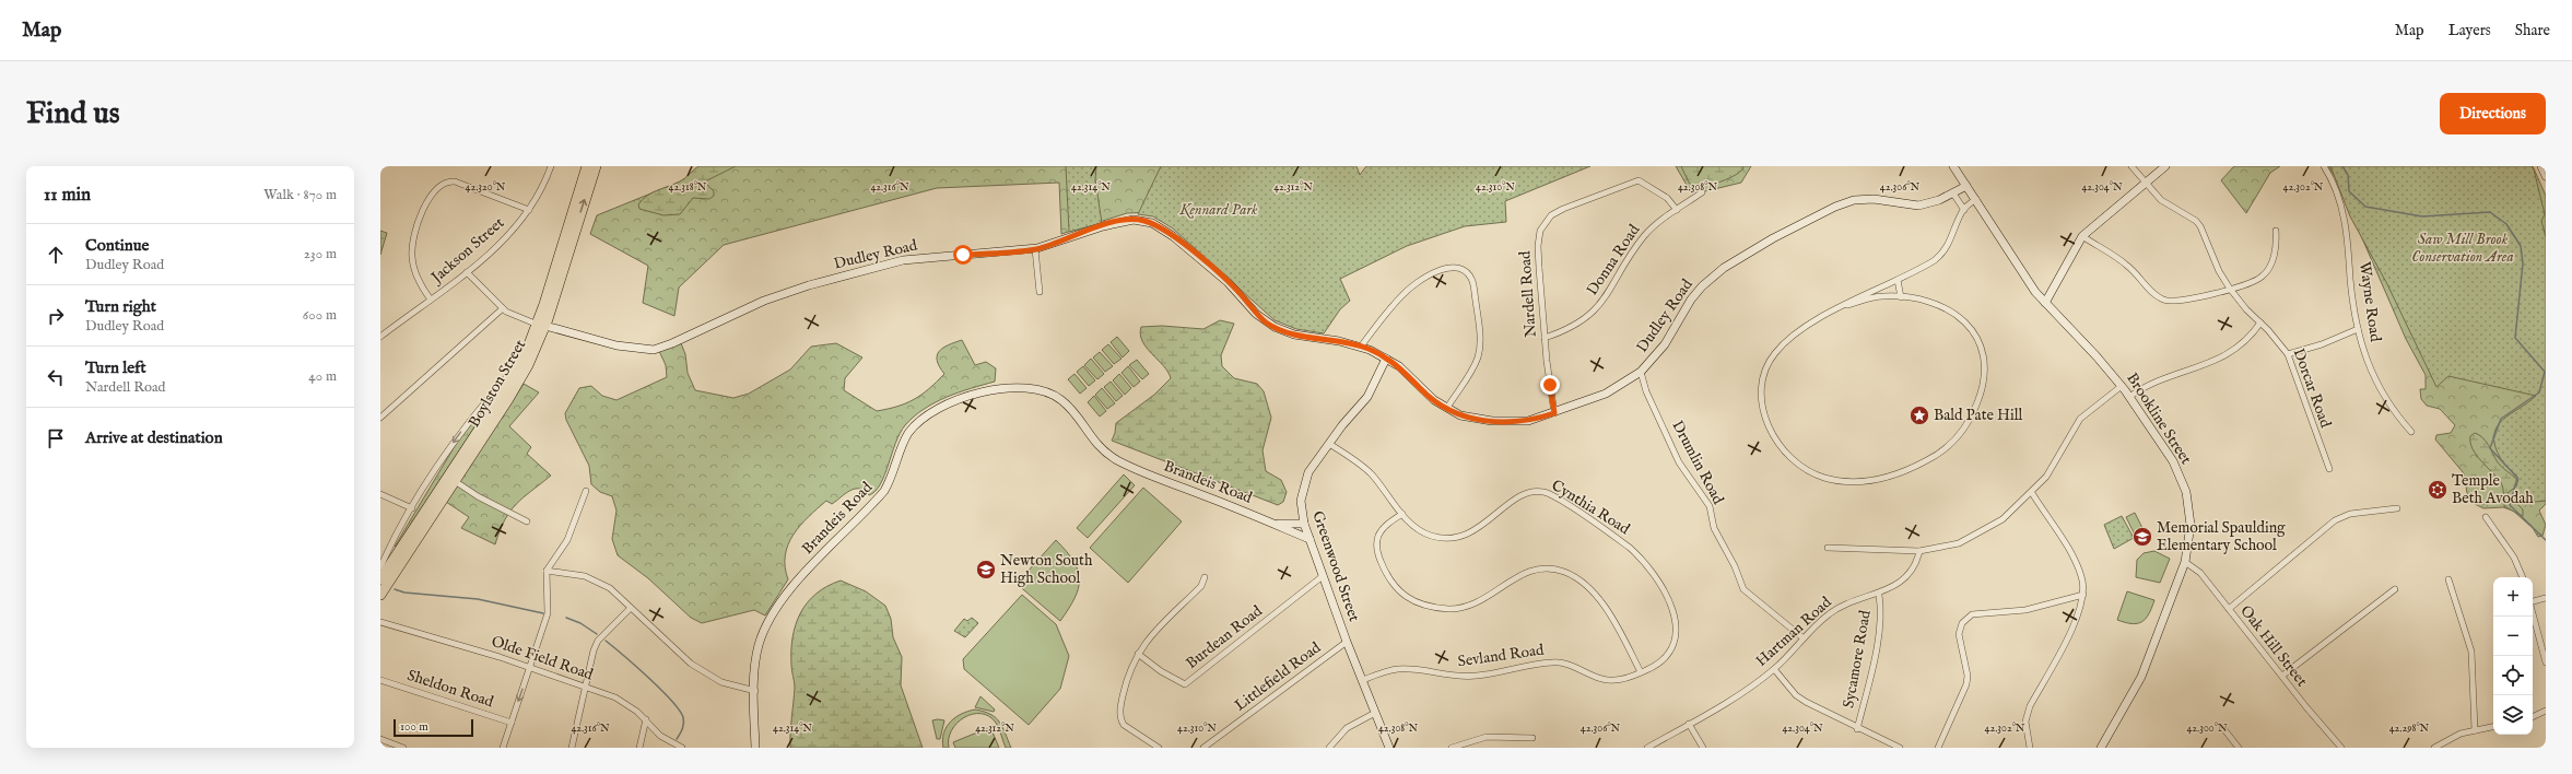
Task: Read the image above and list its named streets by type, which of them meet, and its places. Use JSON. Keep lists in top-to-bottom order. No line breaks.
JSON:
{"streets":{"highway":["Boylston Street"],"street":["Jackson Street","Dudley Road","Donna Road","Nardell Road","Wayne Road","Dorcar Road","Brookline Street","Drumlin Road","Brandeis Road","Cynthia Road","Greenwood Street","Hartman Road","Burdean Road","Oak Hill Street","Sevland Road","Olde Field Road","Sycamore Road","Littlefield Road","Sheldon Road"]},"crossings":[["Jackson Street","Dudley Road"],["Dudley Road","Nardell Road"],["Dudley Road","Boylston Street"],["Dudley Road","Brookline Street"],["Dudley Road","Drumlin Road"],["Dudley Road","Greenwood Street"],["Donna Road","Nardell Road"],["Brookline Street","Oak Hill Street"],["Drumlin Road","Hartman Road"],["Brandeis Road","Greenwood Street"],["Cynthia Road","Greenwood Street"],["Cynthia Road","Sevland Road"],["Greenwood Street","Burdean Road"],["Greenwood Street","Sevland Road"],["Greenwood Street","Littlefield Road"],["Hartman Road","Sycamore Road"]],"parks":["Kennard Park","Saw Mill Brook Conservation Area"],"places":{"place":["Bald Pate Hill"],"synagogue":["Temple Beth Avodah"],"school or university":["Memorial Spaulding Elementary School","Newton South High School"]},"scale_bar":"100 m","page":{"header":"Map","nav":["Map","Layers","Share"],"buttons":"Directions","title":"Find us","heading":["11 min","Walk · 870 m"],"list":[["Continue","Dudley Road","230 m"],["Turn right","Dudley Road","600 m"],["Turn left","Nardell Road","40 m"],"Arrive at destination"],"map_buttons":["+","−"],"scale":"100 m"},"coordinates":["42.320°N","42.318°N","42.316°N","42.314°N","42.312°N","42.310°N","42.308°N","42.306°N","42.304°N","42.302°N","42.300°N","42.298°N"]}
